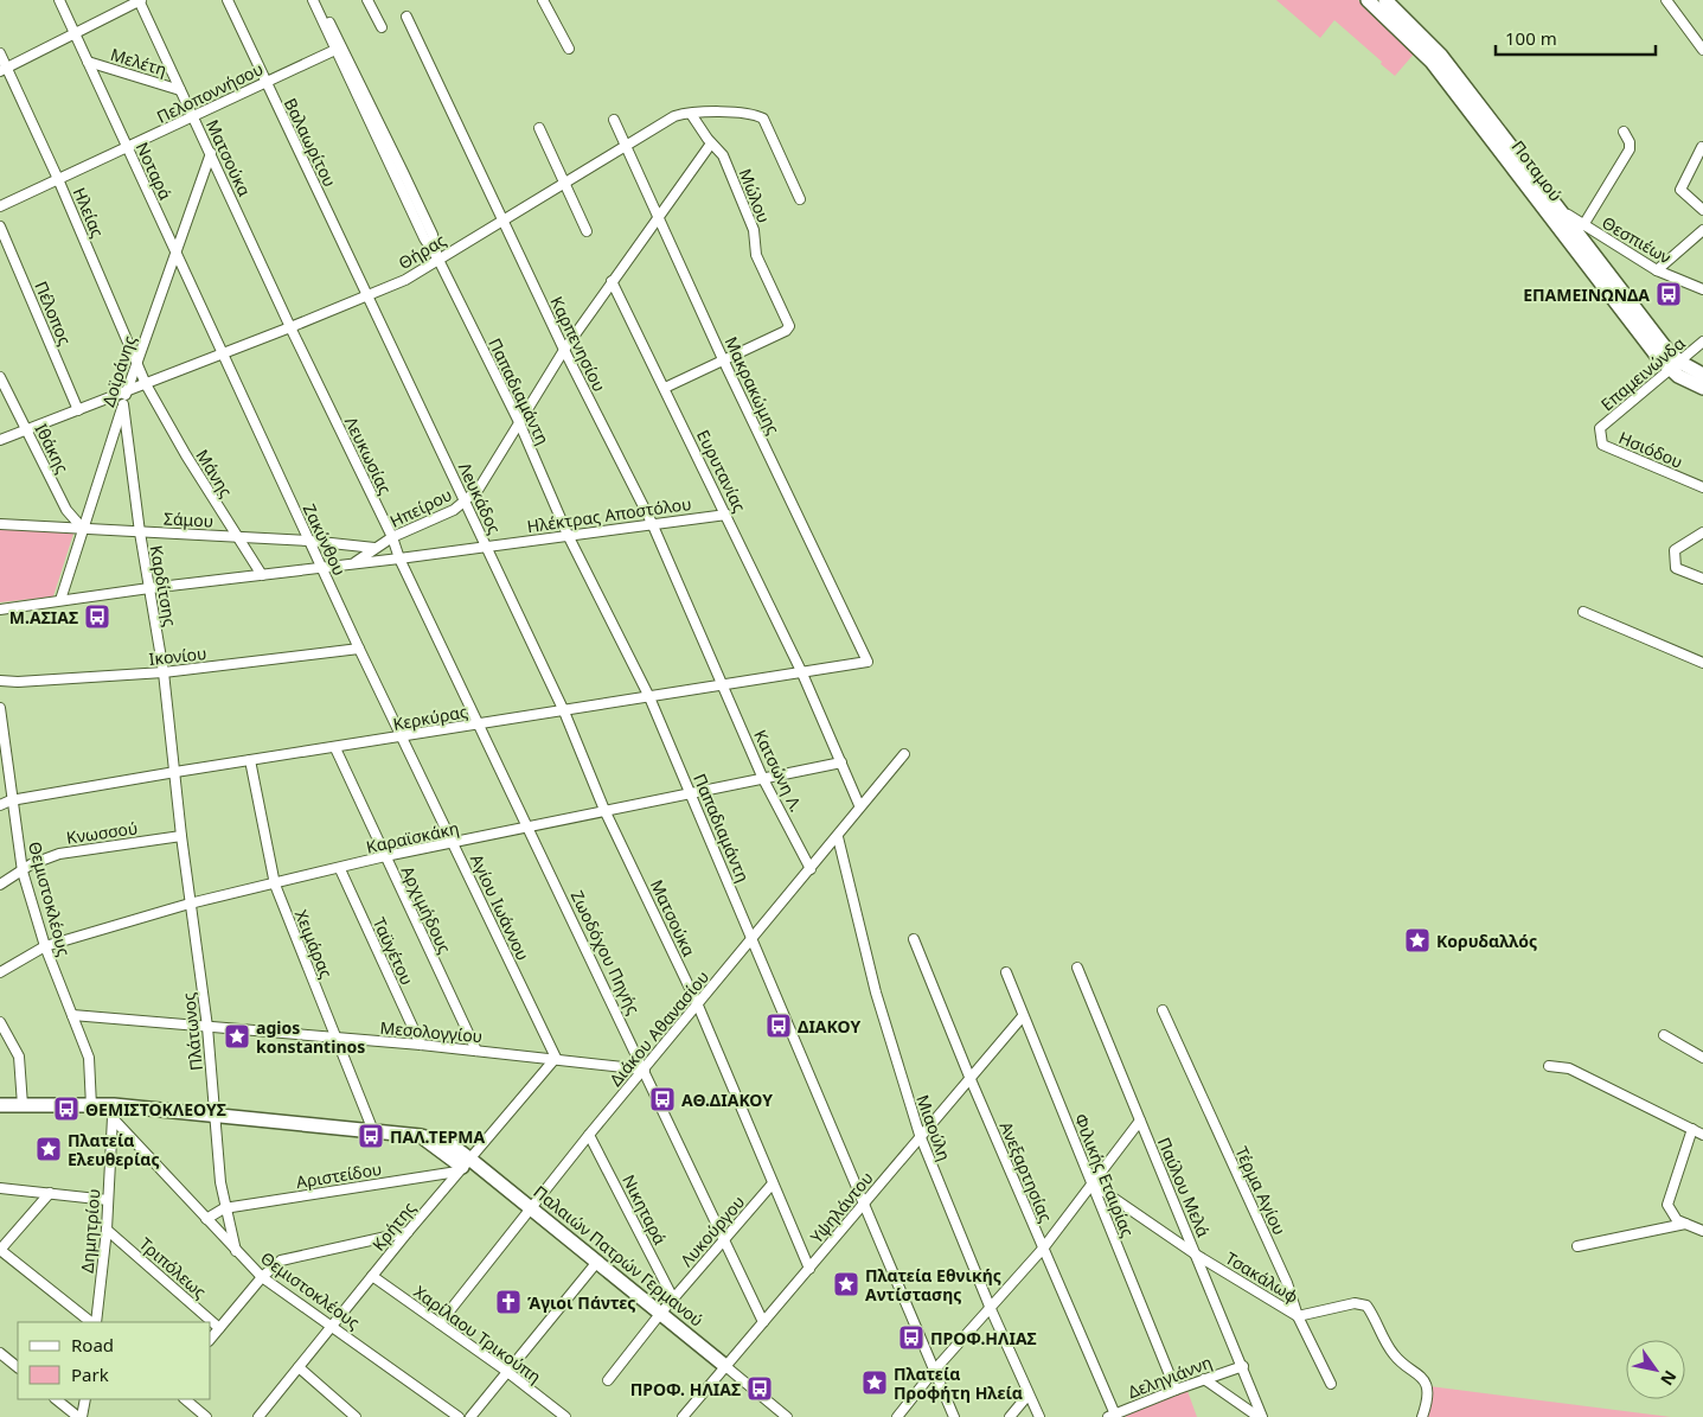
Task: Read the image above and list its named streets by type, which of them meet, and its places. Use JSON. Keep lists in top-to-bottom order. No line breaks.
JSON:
{"streets":{"street":["Μελέτη","Πελοποννήσου","Βαλαωρίτου","Ματσούκα","Νοταρά","Ποταμού","Μώλου","Ηλείας","Θεσπιέων","Θήρας","Πέλοπος","Καρπενησίου","Δοϊράνης","Επαμεινώνδα","Μακρακώμης","Παπαδιαμάντη","Ιθάκης","Ησιόδου","Λευκωσίας","Ευρυτανίας","Μάνης","Λeυκάδος","Ηπείρου","Ηλέκτρας Αποστόλου","Σάμου","Ζακύνθου","Καρδίτσης","Ικονίου","Κερκύρας","Κατσώνη Λ.","Κνωσσού","Καραϊσκάκη","Θεμιστοκλέους","Αγίου Ιωάννου","Αρχιμήδους","Χειμάρας","Ταϋγέτου","Ζωοδόχου Πηγής","Διάκου Αθανασίου","Πλάτωνος","Μεσολογγίου","Μιαούλη","Ανεξαρτησίας","Αριστείδου","Φιλικής Εταιρίας","Παύλου Μελά","Τέρμα Αγίου","Υψηλάντου","Νικηταρά","Κρήτης","Δημητρίου","Λυκούργου","Παλαιών Πατρών Γερμανού","Τριπόλεως","Τσακάλωφ","Χαρίλαου Τρικούπη","Δεληγιάννη"]},"crossings":[["Μελέτη","Ματσούκα"],["Μελέτη","Νοταρά"],["Πελοποννήσου","Βαλαωρίτου"],["Πελοποννήσου","Ματσούκα"],["Πελοποννήσου","Νοταρά"],["Πελοποννήσου","Ηλείας"],["Πελοποννήσου","Παπαδιαμάντη"],["Βαλαωρίτου","Θήρας"],["Βαλαωρίτου","Λeυκάδος"],["Ματσούκα","Θήρας"],["Ματσούκα","Δοϊράνης"],["Ματσούκα","Λευκωσίας"],["Ματσούκα","Λeυκάδος"],["Ματσούκα","Κερκύρας"],["Ματσούκα","Καραϊσκάκη"],["Ματσούκα","Διάκου Αθανασίου"],["Ματσούκα","Υψηλάντου"],["Ματσούκα","Λυκούργου"],["Νοταρά","Θήρας"],["Νοταρά","Δοϊράνης"],["Νοταρά","Ζακύνθου"],["Ποταμού","Θεσπιέων"],["Ποταμού","Επαμεινώνδα"],["Μώλου","Θήρας"],["Μώλου","Μακρακώμης"],["Μώλου","Ηπείρου"],["Ηλείας","Θήρας"],["Ηλείας","Δοϊράνης"],["Ηλείας","Μάνης"],["Θήρας","Πέλοπος"],["Θήρας","Καρπενησίου"],["Θήρας","Δοϊράνης"],["Θήρας","Μακρακώμης"],["Θήρας","Παπαδιαμάντη"],["Θήρας","Ιθάκης"],["Θήρας","Λευκωσίας"],["Θήρας","Μάνης"],["Θήρας","Λeυκάδος"],["Θήρας","Ζακύνθου"],["Καρπενησίου","Ηπείρου"],["Καρπενησίου","Ηλέκτρας Αποστόλου"],["Καρπενησίου","Κερκύρας"],["Καρπενησίου","Κατσώνη Λ."],["Δοϊράνης","Ιθάκης"],["Δοϊράνης","Σάμου"],["Δοϊράνης","Καρδίτσης"],["Επαμεινώνδα","Ησιόδου"],["Μακρακώμης","Ηπείρου"],["Μακρακώμης","Κερκύρας"],["Παπαδιαμάντη","Ηπείρου"],["Παπαδιαμάντη","Ηλέκτρας Αποστόλου"],["Παπαδιαμάντη","Κερκύρας"],["Παπαδιαμάντη","Καραϊσκάκη"],["Παπαδιαμάντη","Διάκου Αθανασίου"],["Παπαδιαμάντη","Υψηλάντου"],["Ιθάκης","Σάμου"],["Λευκωσίας","Ηπείρου"],["Λευκωσίας","Ηλέκτρας Αποστόλου"],["Λευκωσίας","Κερκύρας"],["Λευκωσίας","Ζωοδόχου Πηγής"],["Ευρυτανίας","Ηπείρου"],["Ευρυτανίας","Ηλέκτρας Αποστόλου"],["Ευρυτανίας","Κερκύρας"],["Μάνης","Σάμου"],["Λeυκάδος","Ηπείρου"],["Λeυκάδος","Ηλέκτρας Αποστόλου"],["Λeυκάδος","Κερκύρας"],["Ηπείρου","Ηλέκτρας Αποστόλου"],["Ηπείρου","Σάμου"],["Σάμου","Ζακύνθου"],["Σάμου","Καρδίτσης"],["Ζακύνθου","Ικονίου"],["Ζακύνθου","Κερκύρας"],["Ζακύνθου","Αγίου Ιωάννου"],["Καρδίτσης","Ικονίου"],["Καρδίτσης","Κερκύρας"],["Καρδίτσης","Πλάτωνος"],["Κερκύρας","Κατσώνη Λ."],["Κερκύρας","Θεμιστοκλέους"],["Κερκύρας","Αγίου Ιωάννου"],["Κερκύρας","Αρχιμήδους"],["Κερκύρας","Χειμάρας"],["Κερκύρας","Ζωοδόχου Πηγής"],["Κερκύρας","Πλάτωνος"],["Κατσώνη Λ.","Καραϊσκάκη"],["Κατσώνη Λ.","Διάκου Αθανασίου"],["Κνωσσού","Θεμιστοκλέους"],["Κνωσσού","Πλάτωνος"],["Καραϊσκάκη","Θεμιστοκλέους"],["Καραϊσκάκη","Αγίου Ιωάννου"],["Καραϊσκάκη","Αρχιμήδους"],["Καραϊσκάκη","Χειμάρας"],["Καραϊσκάκη","Ταϋγέτου"],["Καραϊσκάκη","Ζωοδόχου Πηγής"],["Καραϊσκάκη","Πλάτωνος"],["Θεμιστοκλέους","Πλάτωνος"],["Θεμιστοκλέους","Μεσολογγίου"],["Θεμιστοκλέους","Κρήτης"],["Θεμιστοκλέους","Δημητρίου"],["Θεμιστοκλέους","Παλαιών Πατρών Γερμανού"],["Αγίου Ιωάννου","Μεσολογγίου"],["Αγίου Ιωάννου","Κρήτης"],["Αρχιμήδους","Μεσολογγίου"],["Χειμάρας","Μεσολογγίου"],["Χειμάρας","Παλαιών Πατρών Γερμανού"],["Ταϋγέτου","Μεσολογγίου"],["Ζωοδόχου Πηγής","Διάκου Αθανασίου"],["Ζωοδόχου Πηγής","Μεσολογγίου"],["Ζωοδόχου Πηγής","Υψηλάντου"],["Ζωοδόχου Πηγής","Λυκούργου"],["Διάκου Αθανασίου","Μεσολογγίου"],["Διάκου Αθανασίου","Μιαούλη"],["Διάκου Αθανασίου","Νικηταρά"],["Διάκου Αθανασίου","Παλαιών Πατρών Γερμανού"],["Διάκου Αθανασίου","Χαρίλαου Τρικούπη"],["Πλάτωνος","Μεσολογγίου"],["Πλάτωνος","Αριστείδου"],["Πλάτωνος","Παλαιών Πατρών Γερμανού"],["Μεσολογγίου","Κρήτης"],["Μιαούλη","Υψηλάντου"],["Ανεξαρτησίας","Υψηλάντου"],["Ανεξαρτησίας","Δεληγιάννη"],["Αριστείδου","Κρήτης"],["Αριστείδου","Παλαιών Πατρών Γερμανού"],["Φιλικής Εταιρίας","Υψηλάντου"],["Φιλικής Εταιρίας","Τσακάλωφ"],["Φιλικής Εταιρίας","Δεληγιάννη"],["Παύλου Μελά","Τσακάλωφ"],["Παύλου Μελά","Δεληγιάννη"],["Τέρμα Αγίου","Τσακάλωφ"],["Υψηλάντου","Παλαιών Πατρών Γερμανού"],["Νικηταρά","Λυκούργου"],["Κρήτης","Παλαιών Πατρών Γερμανού"],["Κρήτης","Χαρίλαου Τρικούπη"],["Δημητρίου","Παλαιών Πατρών Γερμανού"],["Δημητρίου","Τριπόλεως"],["Λυκούργου","Παλαιών Πατρών Γερμανού"]],"places":{"bus stop":["ΕΠΑΜΕΙΝΩΝΔΑ","Μ.ΑΣΙΑΣ","ΔΙΑΚΟΥ","ΑΘ.ΔΙΑΚΟΥ","ΘΕΜΙΣΤΟΚΛΕΟΥΣ","ΠΑΛ.ΤΕΡΜΑ","ΠΡΟΦ.ΗΛΙΑΣ","ΠΡΟΦ. ΗΛΙΑΣ"],"place":["Κορυδαλλός","agios konstantinos","Πλατεία Ελευθερίας","Πλατεία Εθνικής Αντίστασης","Πλατεία Προφήτη Ηλεία"],"church":["Άγιοι Πάντες"]},"legend":["Road","Park"],"scale_bar":"100 m","north":"bottom right"}
